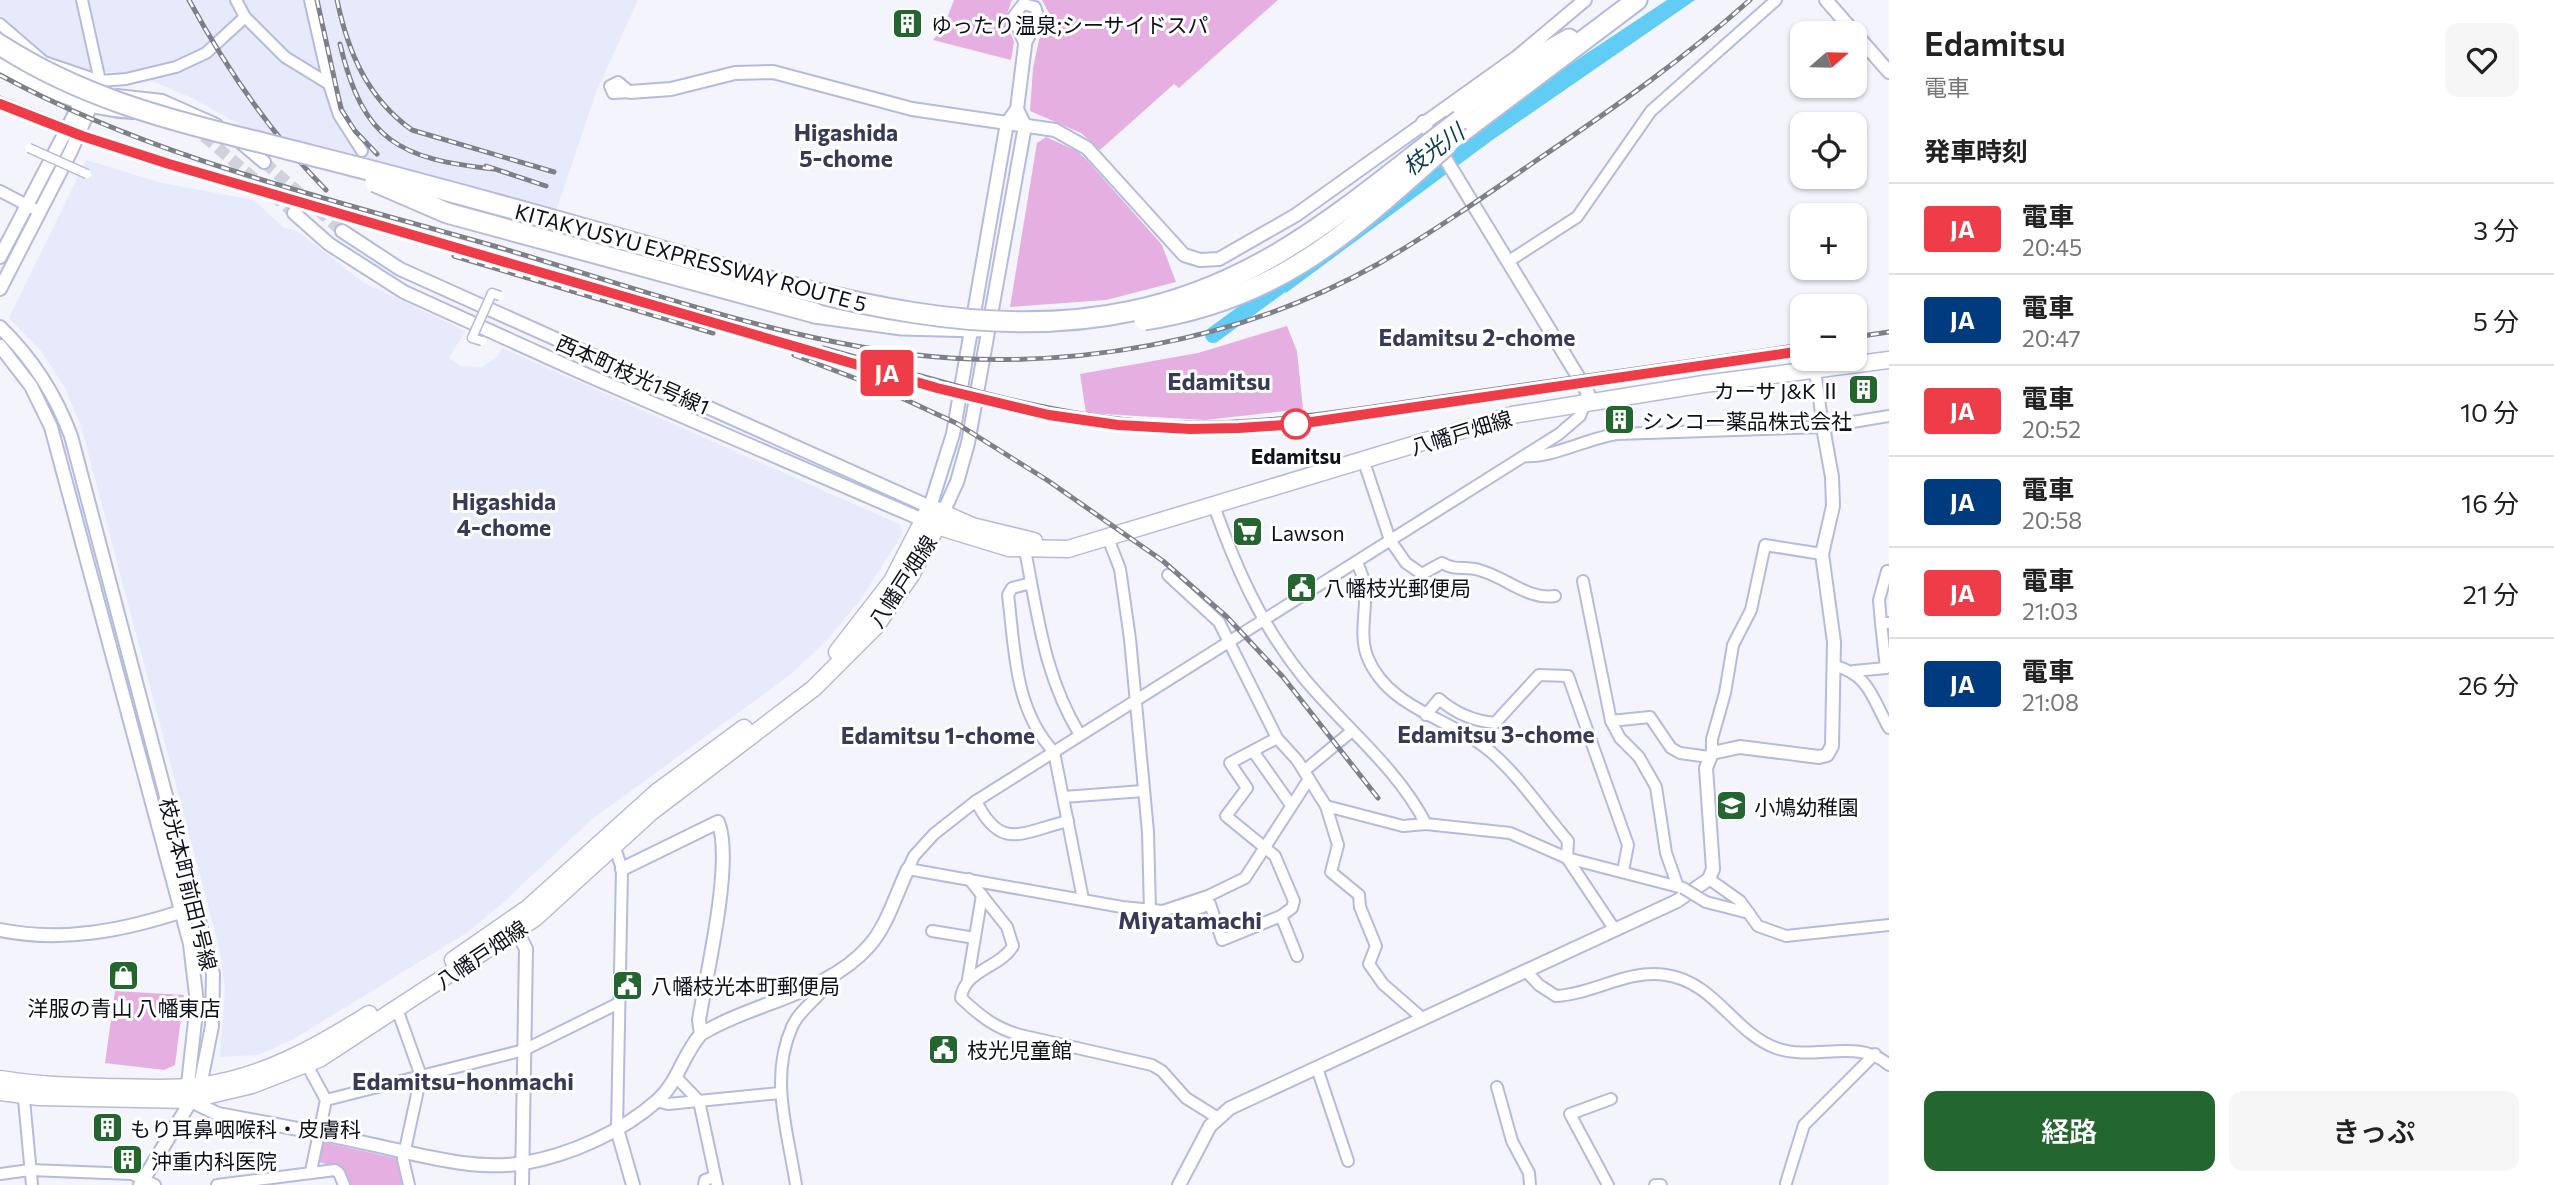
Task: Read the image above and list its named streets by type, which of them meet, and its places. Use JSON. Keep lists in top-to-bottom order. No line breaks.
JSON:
{"streets":{"highway":["KITAKYUSYU EXPRESSWAY ROUTE 5"],"main road":["八幡戸畑線"],"street":["西本町枝光1号線1","枝光本町前田1号線"]},"crossings":[["西本町枝光1号線1","八幡戸畑線"],["八幡戸畑線","枝光本町前田1号線"]],"districts":["Higashida 5-chome","Edamitsu 2-chome","Edamitsu","Higashida 4-chome","Edamitsu 3-chome","Edamitsu 1-chome","Miyatamachi","Edamitsu-honmachi"],"water":["枝光川"],"places":{"building":["ゆったり温泉;シーサイドスパ","カーサ J&K Ⅱ","シンコー薬品株式会社","もり耳鼻咽喉科・皮膚科","沖重内科医院"],"other":["Edamitsu"],"supermarket":["Lawson"],"public building":["八幡枝光郵便局","八幡枝光本町郵便局","枝光児童館"],"school or university":["小鳩幼稚園"],"shop":["洋服の青山 八幡東店"]},"north":"right","page":{"on_map":"JA","heading":[["Edamitsu","電車"],"発車時刻"],"map_buttons":["+","−"],"list":[{"mark":"JA","name":"電車","note":"20:45","value":"3 分"},{"mark":"JA","name":"電車","note":"20:47","value":"5 分"},{"mark":"JA","name":"電車","note":"20:52","value":"10 分"},{"mark":"JA","name":"電車","note":"20:58","value":"16 分"},{"mark":"JA","name":"電車","note":"21:03","value":"21 分"},{"mark":"JA","name":"電車","note":"21:08","value":"26 分"}],"buttons":["経路","きっぷ"]}}
